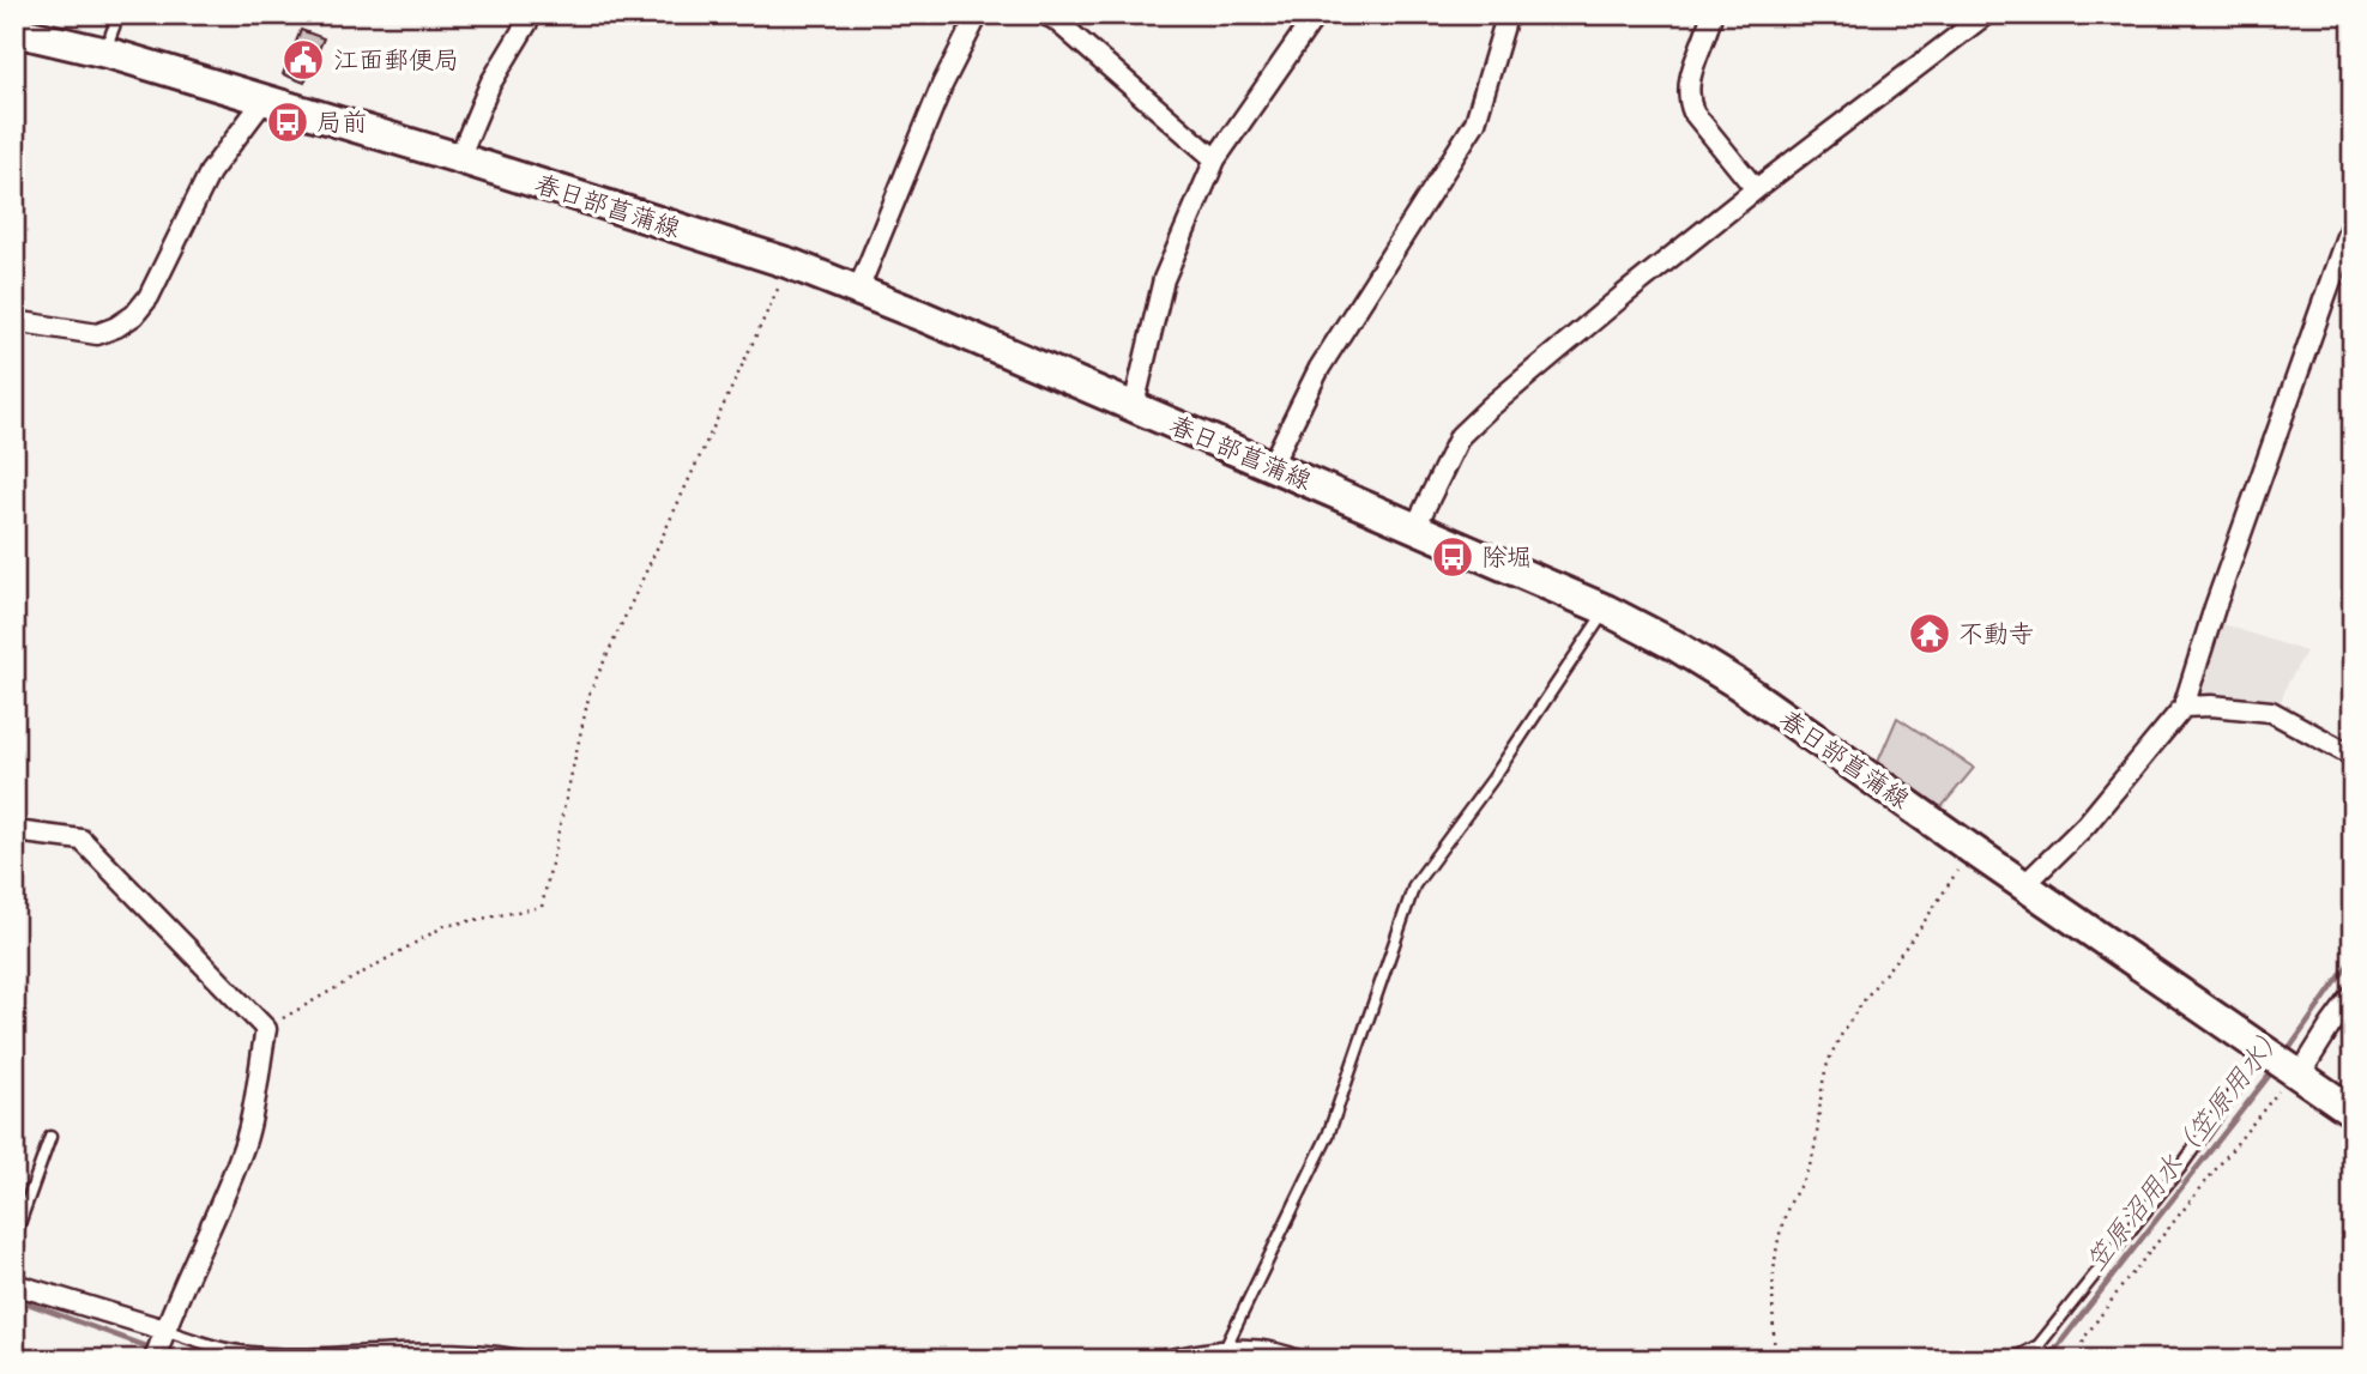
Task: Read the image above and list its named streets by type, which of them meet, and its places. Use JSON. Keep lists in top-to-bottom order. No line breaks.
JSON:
{"streets":{"main road":["春日部菖蒲線"]},"water":["笠原沼用水（笠原用水）"],"places":{"public building":["江面郵便局"],"bus stop":["局前","除堀"],"temple":["不動寺"]}}
